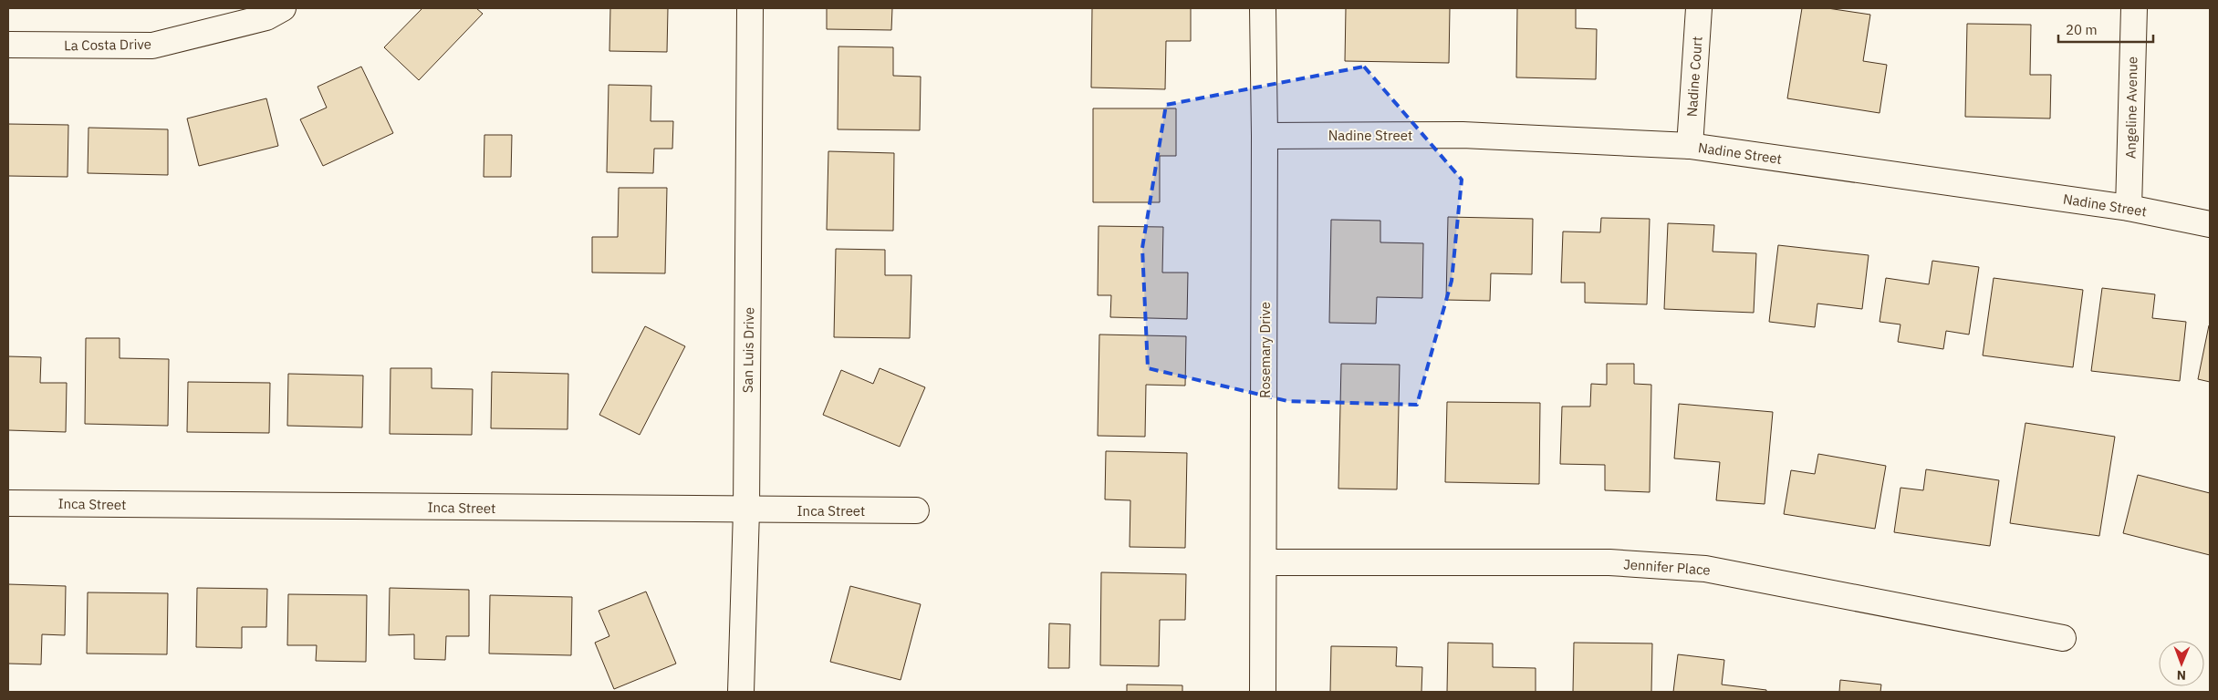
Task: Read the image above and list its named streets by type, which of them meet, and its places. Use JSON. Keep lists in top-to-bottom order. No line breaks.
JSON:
{"streets":{"street":["La Costa Drive","Nadine Court","Angeline Avenue","Nadine Street","San Luis Drive","Rosemary Drive","Inca Street","Jennifer Place"]},"crossings":[["Nadine Court","Nadine Street"],["Angeline Avenue","Nadine Street"],["Nadine Street","Rosemary Drive"],["San Luis Drive","Inca Street"],["Rosemary Drive","Jennifer Place"]],"scale_bar":"20 m","north":"bottom"}
